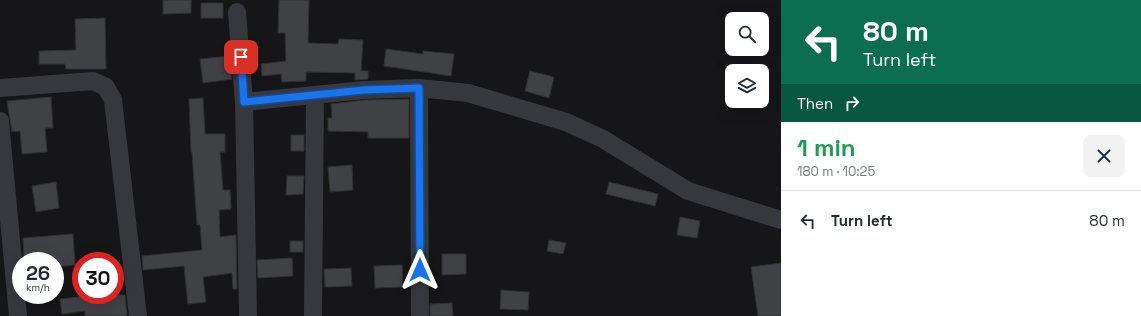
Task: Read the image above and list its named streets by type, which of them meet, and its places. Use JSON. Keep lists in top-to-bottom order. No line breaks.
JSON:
{"page":{"turn":["80 m","Turn left"],"then":"Then","heading":["1 min","180 m · 10:25"],"list":[{"name":"Turn left","value":"80 m"}],"speed":"26 km/h","limit":"30"}}
